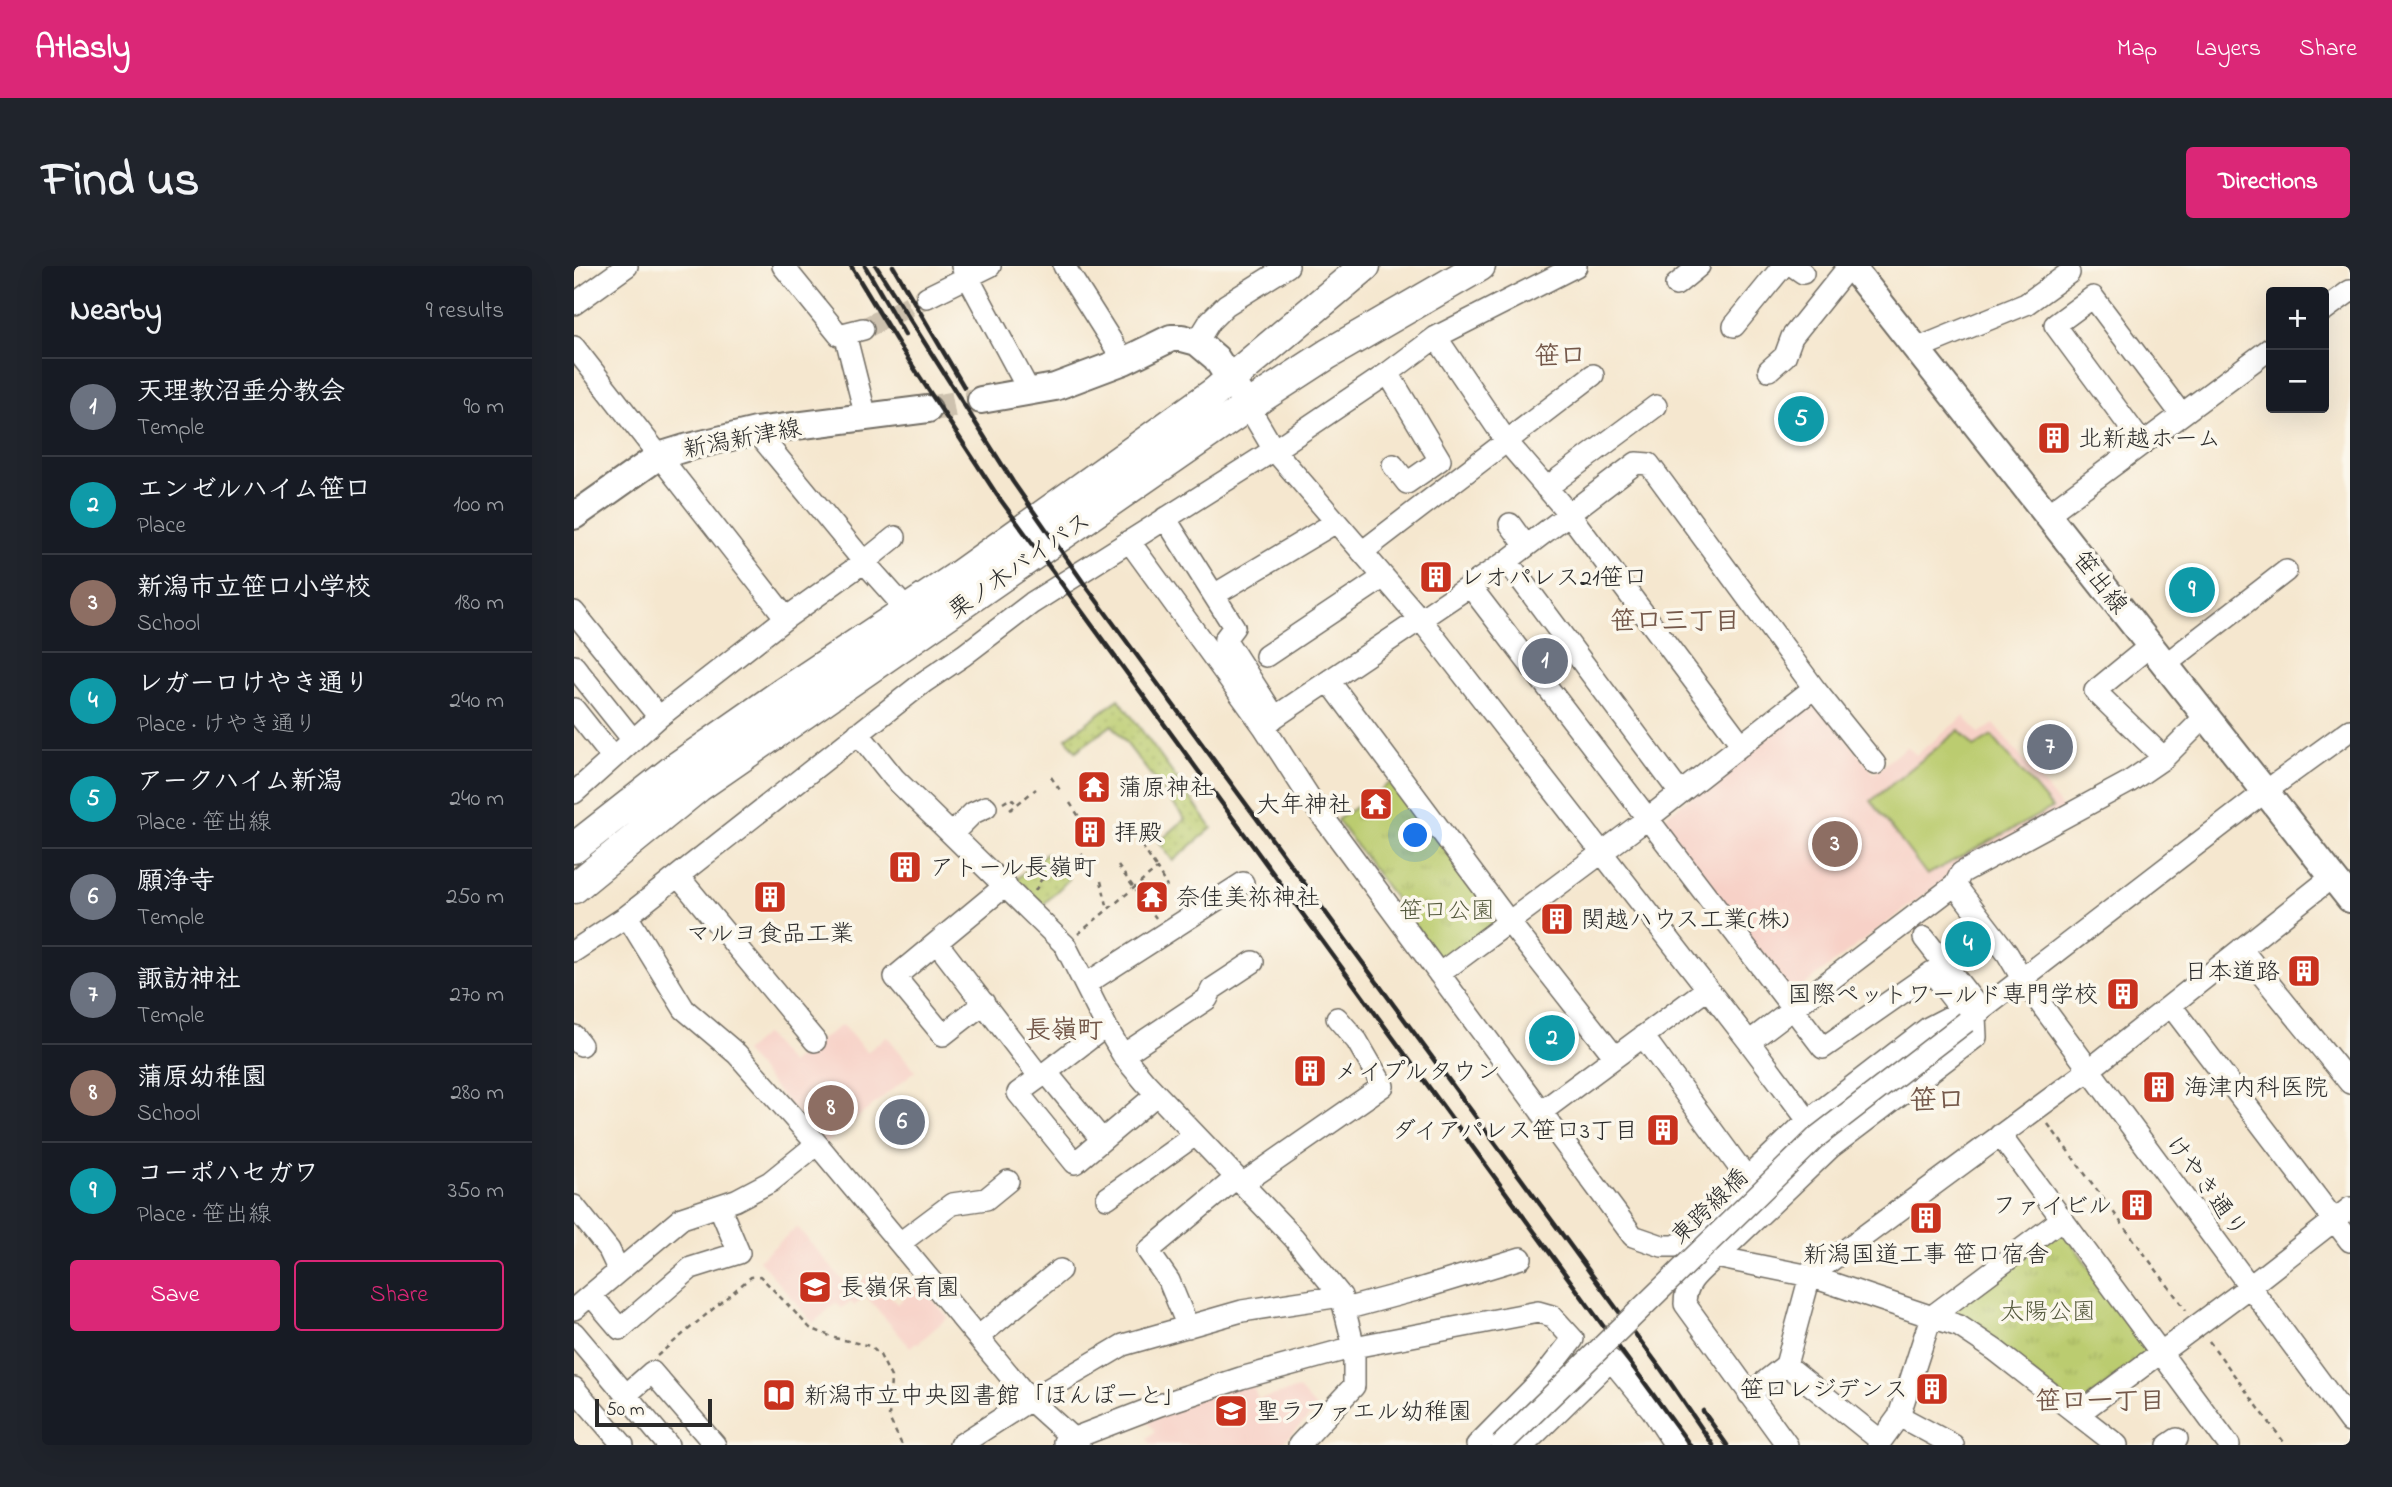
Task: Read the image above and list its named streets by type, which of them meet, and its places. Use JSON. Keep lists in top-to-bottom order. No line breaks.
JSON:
{"streets":{"highway":["栗ノ木バイパス"],"main road":["新潟新津線","笹出線"],"street":["けやき通り","東跨線橋"]},"crossings":[["笹出線","東跨線橋"],["けやき通り","東跨線橋"]],"districts":["笹口","笹口三丁目","長嶺町","笹口","笹口一丁目"],"parks":["笹口公園","太陽公園"],"places":{"building":["北新越ホーム","レオパレス21笹口","拝殿","アトール長嶺町","マルヨ食品工業","関越ハウス工業(株)","日本道路","国際ペットワールド専門学校","メイプルタウン","海津内科医院","ダイアパレス笹口3丁目","ファイビル","新潟国道工事 笹口宿舎","笹口レジデンス"],"temple":["蒲原神社","大年神社","奈佳美祢神社"],"school or university":["長嶺保育園","聖ラファエル幼稚園"],"library":["新潟市立中央図書館「ほんぽーと」"]},"scale_bar":"50 m","page":{"header":"Atlasly","nav":["Map","Layers","Share"],"title":"Find us","buttons":["Directions",["Save","Share"]],"heading":["Nearby","9 results"],"map_buttons":["+","−"],"list":[{"mark":"1","name":"天理教沼垂分教会","note":"Temple","value":"90 m"},{"mark":"2","name":"エンゼルハイム笹口","note":"Place","value":"100 m"},{"mark":"3","name":"新潟市立笹口小学校","note":"School","value":"180 m"},{"mark":"4","name":"レガーロけやき通り","note":"Place · けやき通り","value":"240 m"},{"mark":"5","name":"アークハイム新潟","note":"Place · 笹出線","value":"240 m"},{"mark":"6","name":"願浄寺","note":"Temple","value":"250 m"},{"mark":"7","name":"諏訪神社","note":"Temple","value":"270 m"},{"mark":"8","name":"蒲原幼稚園","note":"School","value":"280 m"},{"mark":"9","name":"コーポハセガワ","note":"Place · 笹出線","value":"350 m"}],"pins":["5","9","1","7","3","4","2","8","6"],"scale":"50 m"}}
